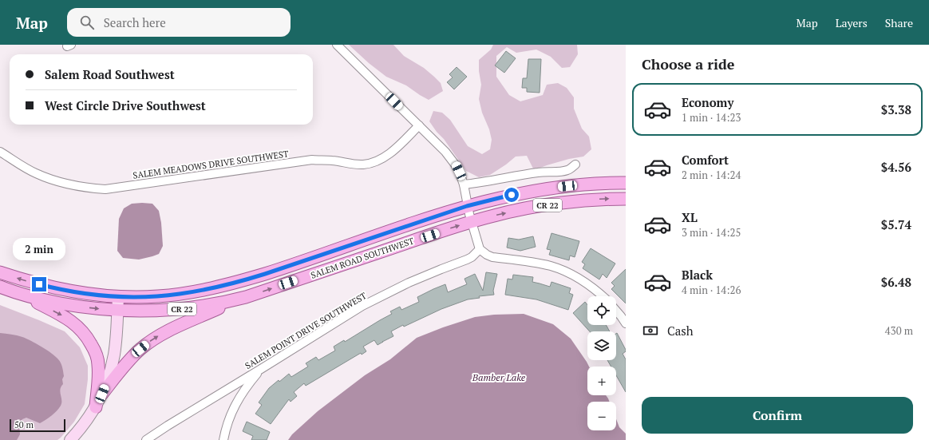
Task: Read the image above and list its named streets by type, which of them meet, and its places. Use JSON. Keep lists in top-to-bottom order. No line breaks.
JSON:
{"streets":{"main road":["CR 22","SALEM ROAD SOUTHWEST"],"street":["SALEM MEADOWS DRIVE SOUTHWEST","SALEM POINT DRIVE SOUTHWEST"]},"crossings":[["CR 22","SALEM ROAD SOUTHWEST"]],"water":["Bamber Lake"],"scale_bar":"50 m","page":{"header":"Map","search":"Search here","nav":["Map","Layers","Share"],"heading":"Choose a ride","banner":["Salem Road Southwest","West Circle Drive Southwest"],"list":[{"name":"Economy","note":"1 min · 14:23","value":"$3.38"},{"name":"Comfort","note":"2 min · 14:24","value":"$4.56"},{"name":"XL","note":"3 min · 14:25","value":"$5.74"},{"name":"Black","note":"4 min · 14:26","value":"$6.48"}],"bubble":"2 min","map_buttons":["+","−"],"pay":["Cash","430 m"],"buttons":"Confirm","scale":"50 m"}}
